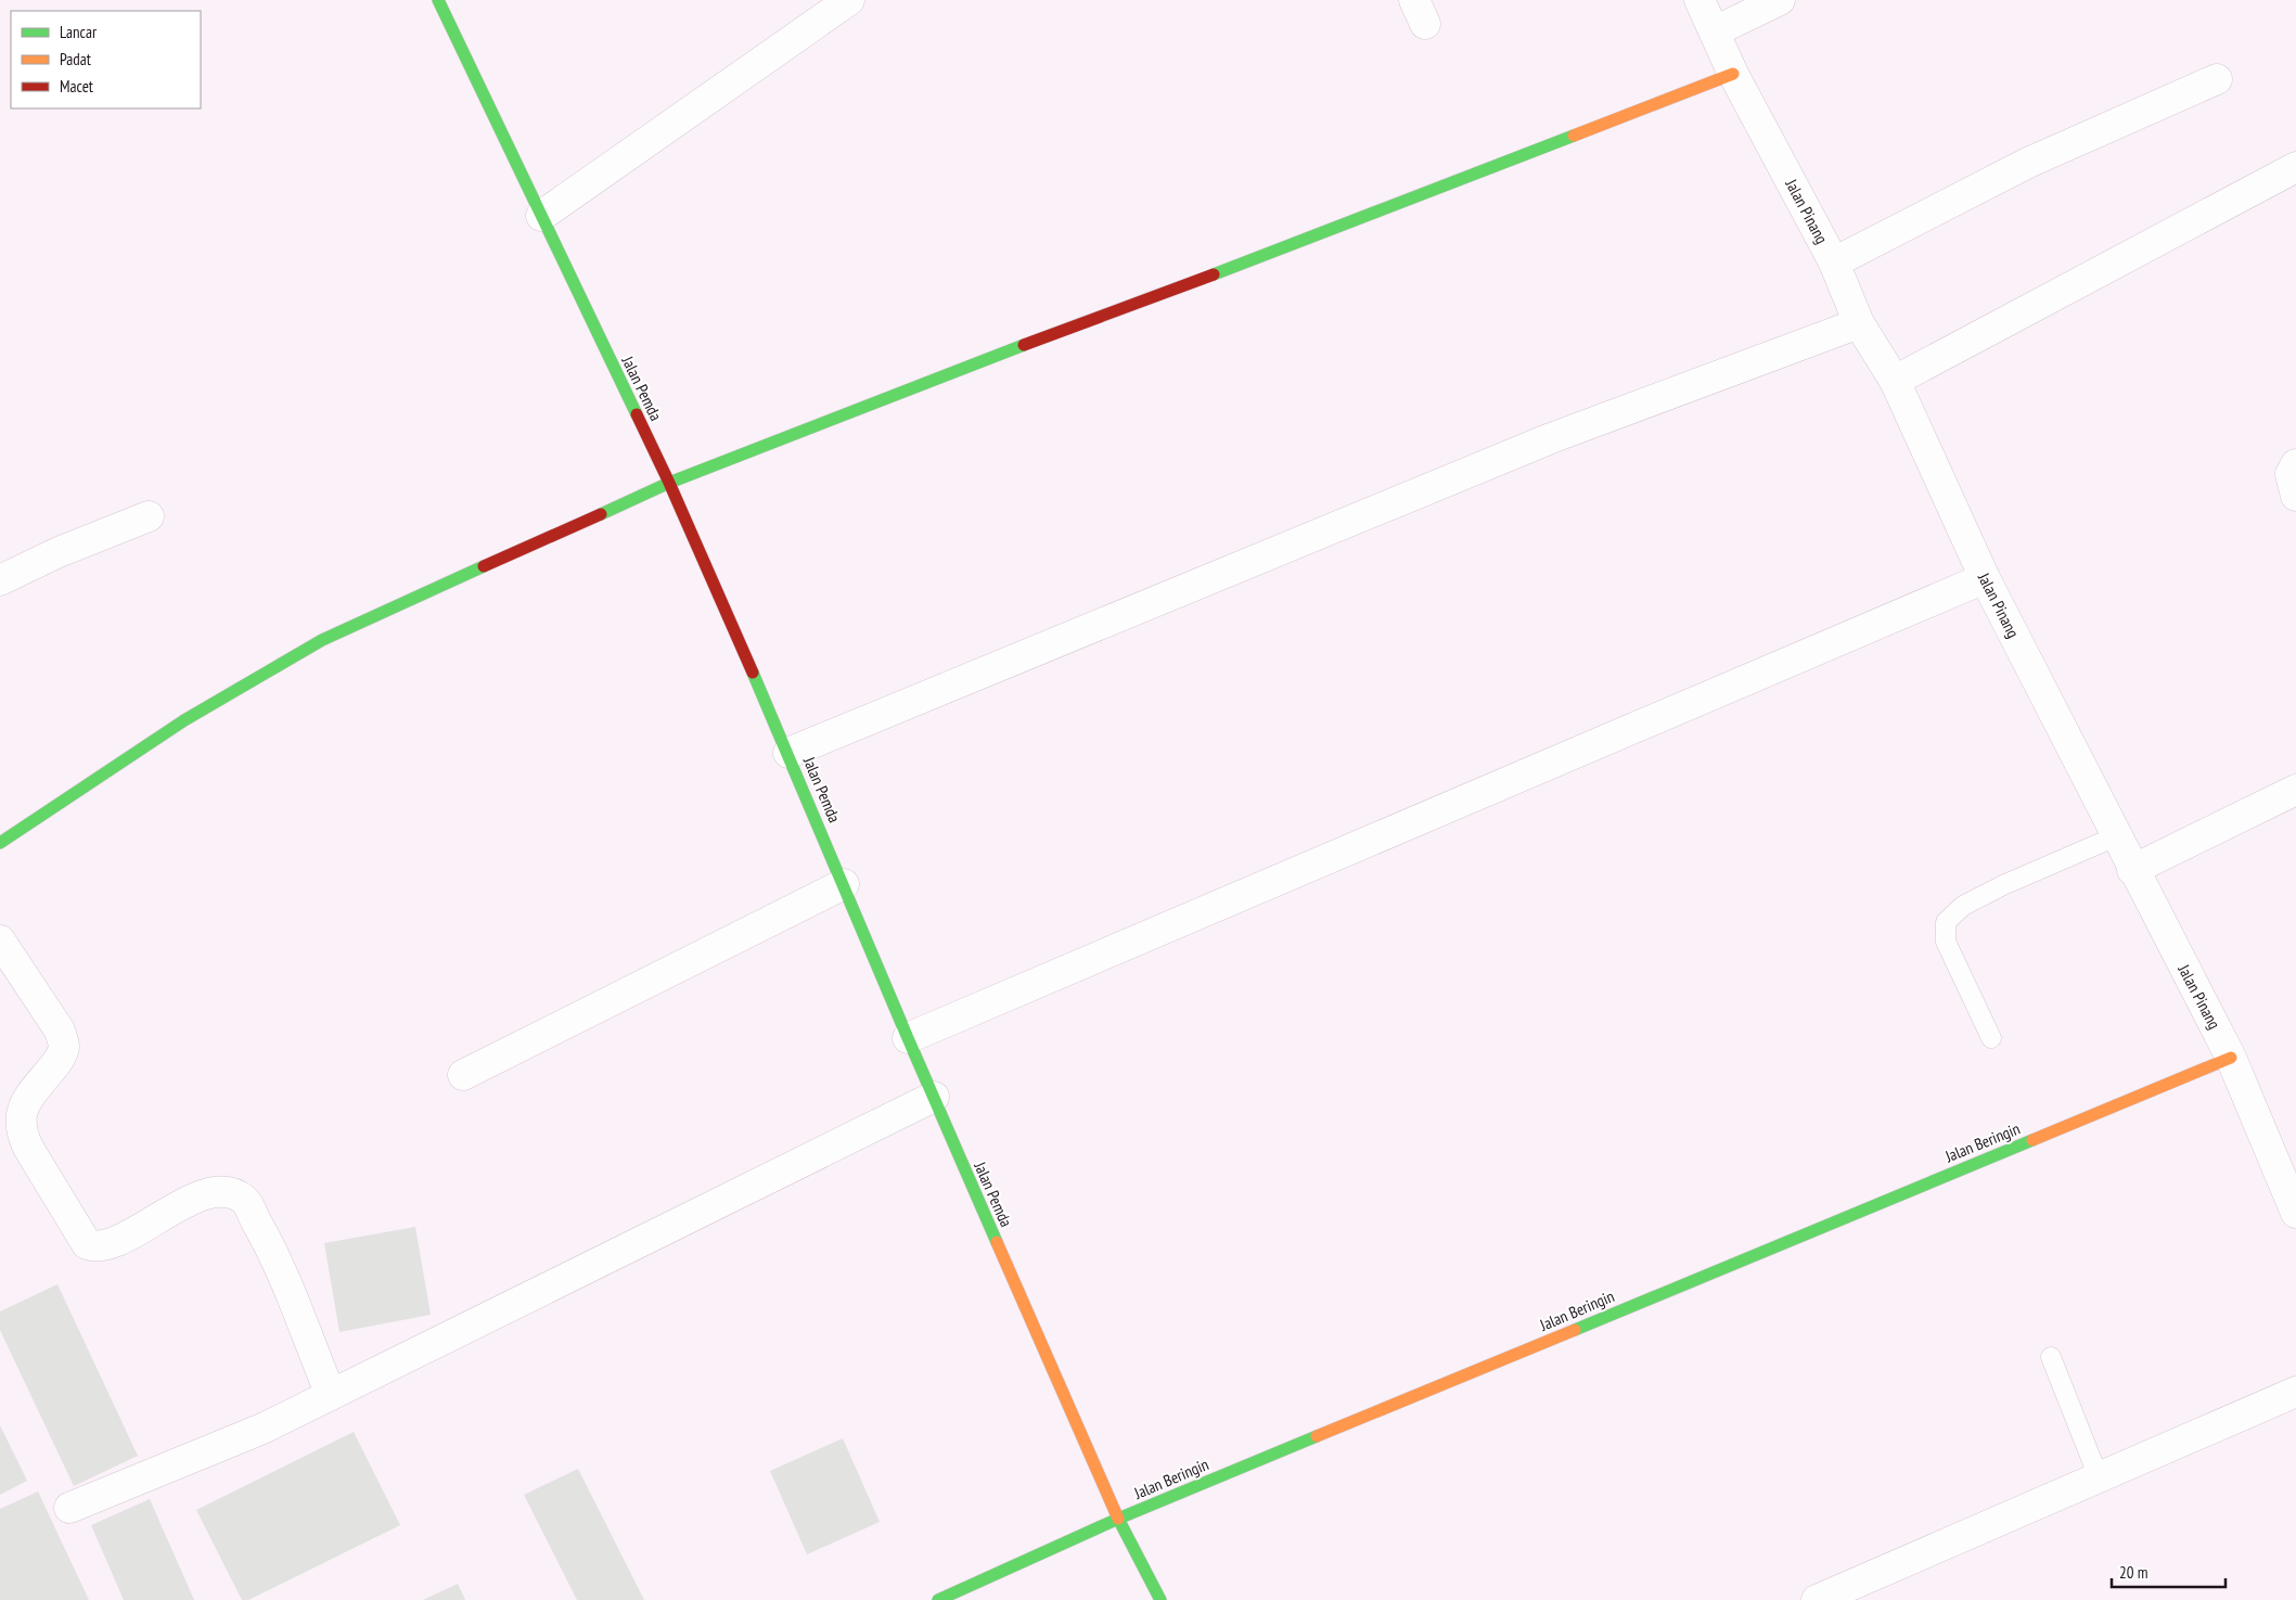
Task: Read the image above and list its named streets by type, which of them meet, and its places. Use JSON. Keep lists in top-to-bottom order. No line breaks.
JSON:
{"streets":{"street":["Jalan Pinang","Jalan Pemda","Jalan Beringin"]},"crossings":[["Jalan Pinang","Jalan Beringin"],["Jalan Pemda","Jalan Beringin"]],"legend":["Lancar","Padat","Macet"],"scale_bar":"20 m"}
